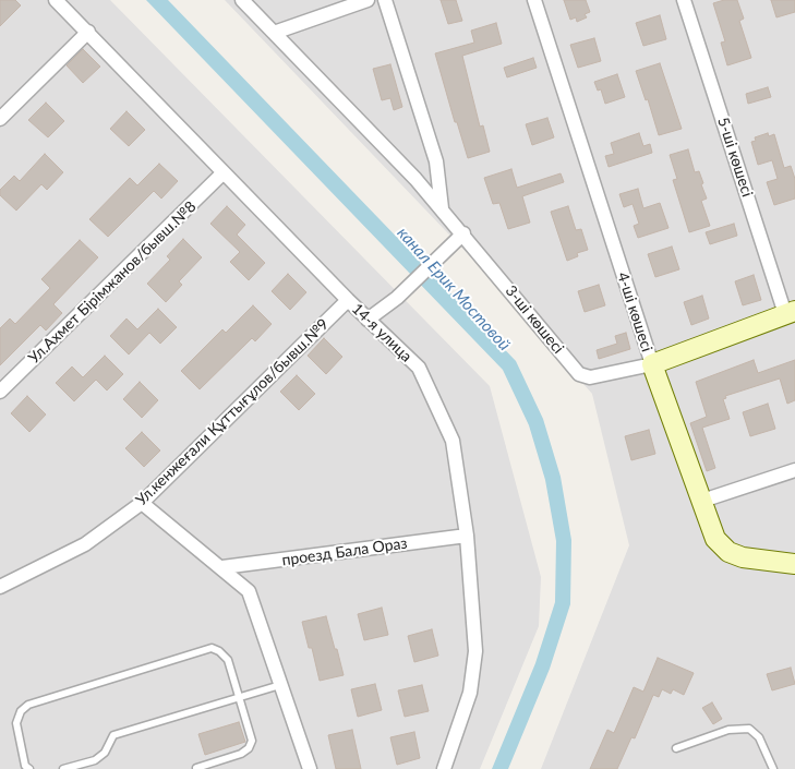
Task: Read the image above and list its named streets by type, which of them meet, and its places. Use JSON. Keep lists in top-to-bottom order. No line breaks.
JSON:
{"streets":{"street":["5-ші көшесі","Ул.Ахмет Бірімжанов/бывш.№8","4-ші көшесі","3-ші көшесі","14-я улица","Ул.кенжеғали Құттығұлов/бывш.№9","проезд Бала Ораз"]},"crossings":[["Ул.Ахмет Бірімжанов/бывш.№8","14-я улица"],["4-ші көшесі","3-ші көшесі"],["14-я улица","Ул.кенжеғали Құттығұлов/бывш.№9"],["14-я улица","проезд Бала Ораз"]],"water":["канал Ерик Мостовой"]}
